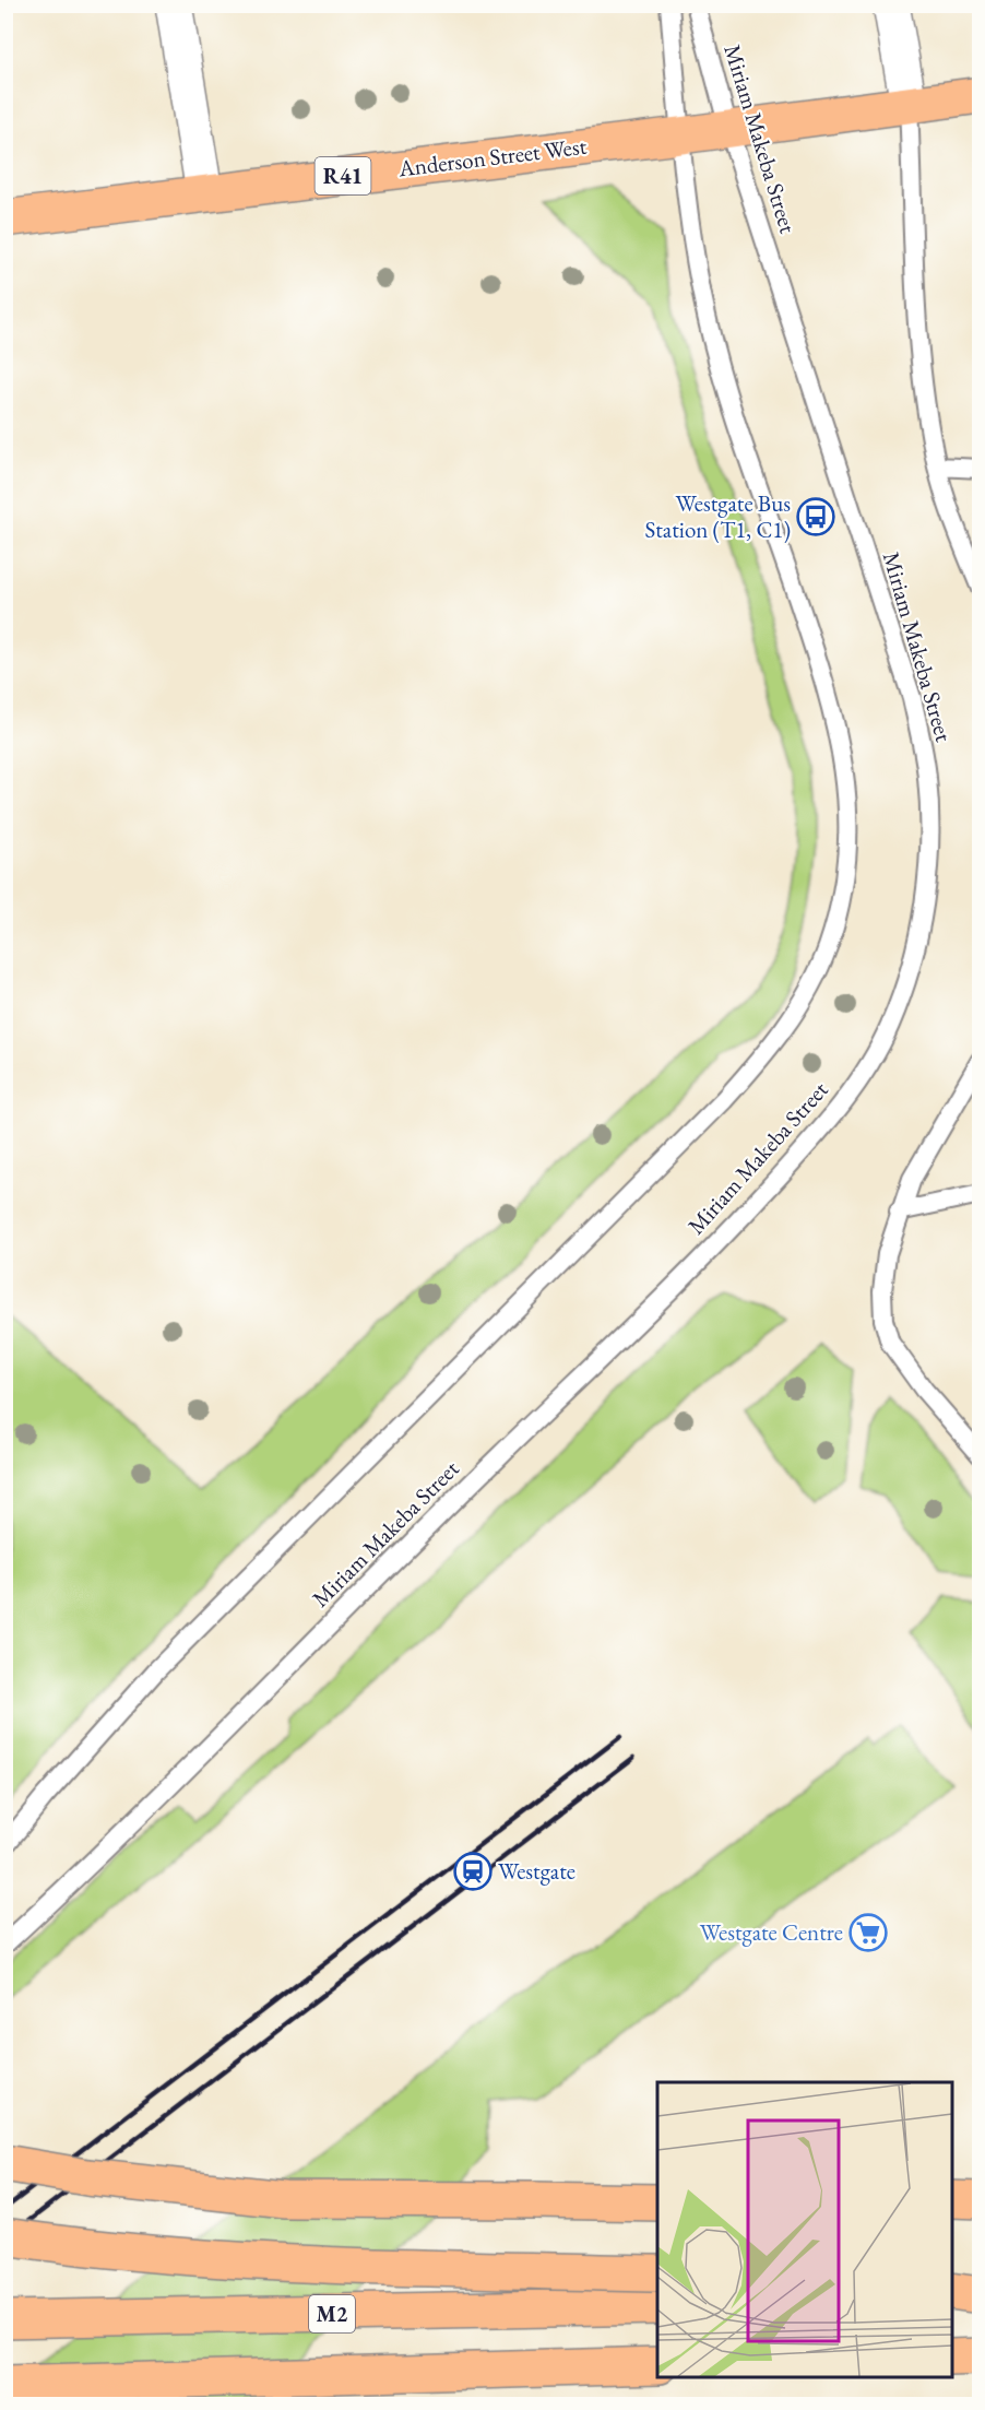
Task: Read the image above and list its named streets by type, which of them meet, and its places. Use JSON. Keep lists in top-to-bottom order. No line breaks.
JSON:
{"streets":{"main road":["Anderson Street West","R41","M2"],"lane":["Miriam Makeba Street"]},"crossings":[["Miriam Makeba Street","Anderson Street West"]],"places":{"bus stop":["Westgate Bus Station (T1, C1)"],"station":["Westgate"],"supermarket":["Westgate Centre"]}}
